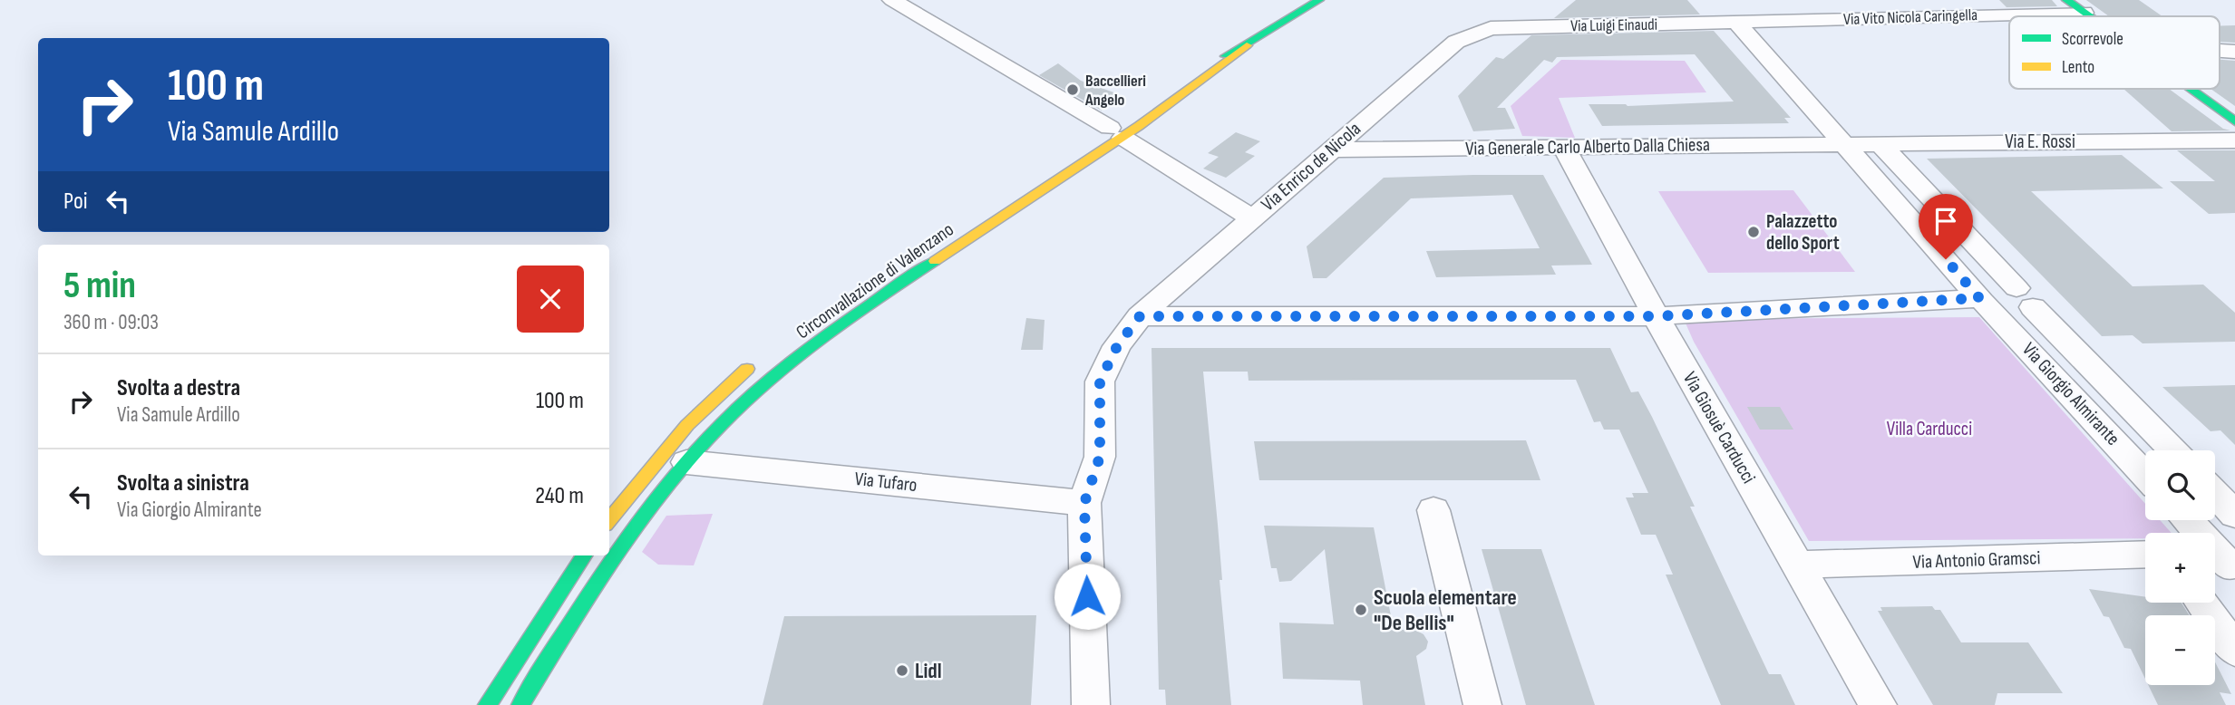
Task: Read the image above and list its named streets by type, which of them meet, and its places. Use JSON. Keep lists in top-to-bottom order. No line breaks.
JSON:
{"streets":{"main road":["Circonvallazione di Valenzano"],"street":["Via Vito Nicola Caringella","Via Luigi Einaudi","Via E. Rossi","Via Generale Carlo Alberto Dalla Chiesa","Via Enrico de Nicola","Via Giorgio Almirante","Via Giosuè Carducci","Via Tufaro","Via Antonio Gramsci"]},"crossings":[["Via Vito Nicola Caringella","Via Luigi Einaudi"],["Via Vito Nicola Caringella","Via Giorgio Almirante"],["Via Luigi Einaudi","Via Enrico de Nicola"],["Via Luigi Einaudi","Via Giorgio Almirante"],["Via E. Rossi","Via Generale Carlo Alberto Dalla Chiesa"],["Via E. Rossi","Via Giorgio Almirante"],["Via Generale Carlo Alberto Dalla Chiesa","Via Enrico de Nicola"],["Via Generale Carlo Alberto Dalla Chiesa","Via Giorgio Almirante"],["Via Generale Carlo Alberto Dalla Chiesa","Via Giosuè Carducci"],["Via Enrico de Nicola","Via Tufaro"],["Circonvallazione di Valenzano","Via Tufaro"],["Via Giosuè Carducci","Via Antonio Gramsci"]],"parks":["Villa Carducci"],"places":["Baccellieri Angelo","Palazzetto dello Sport","Scuola elementare \"De Bellis\"","Lidl"],"legend":["Scorrevole","Lento"],"page":{"turn":["100 m","Via Samule Ardillo"],"then":"Poi","heading":["5 min","360 m · 09:03"],"list":[{"name":"Svolta a destra","note":"Via Samule Ardillo","value":"100 m"},{"name":"Svolta a sinistra","note":"Via Giorgio Almirante","value":"240 m"}],"map_buttons":["+","−"]}}
